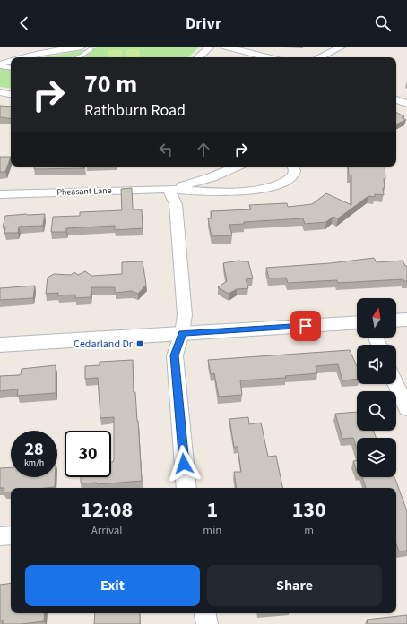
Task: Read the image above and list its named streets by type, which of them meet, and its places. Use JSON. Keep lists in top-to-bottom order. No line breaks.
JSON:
{"streets":{"street":["Pheasant Lane"]},"places":{"transit":["Cedarland Dr"]},"north":"top","page":{"header":"Drivr","turn":["70 m","Rathburn Road"],"speed":"28 km/h","limit":"30","eta":["12:08","Arrival","1","min","130","m"],"buttons":["Exit","Share"]}}
